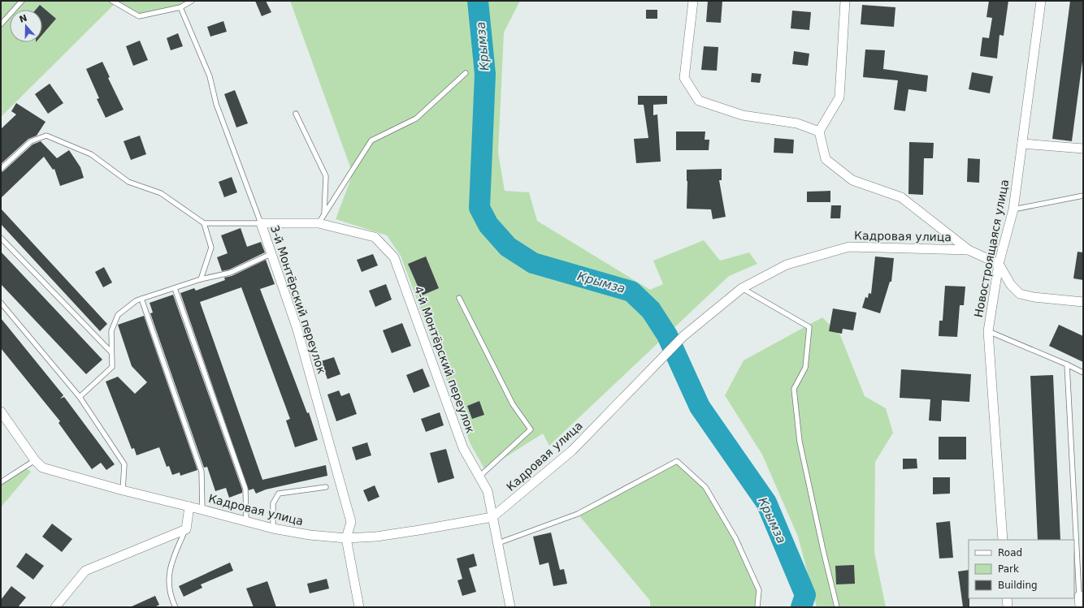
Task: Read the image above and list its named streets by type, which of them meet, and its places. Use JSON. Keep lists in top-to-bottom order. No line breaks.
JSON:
{"streets":{"street":["Кадровая улица","Новостроящаяся улица","3-й Монтёрский переулок","4-й Монтёрский переулок"]},"crossings":[["Кадровая улица","Новостроящаяся улица"],["Кадровая улица","3-й Монтёрский переулок"],["Кадровая улица","4-й Монтёрский переулок"],["3-й Монтёрский переулок","4-й Монтёрский переулок"]],"water":["Крымза"],"legend":["Road","Park","Building"],"north":"top"}
